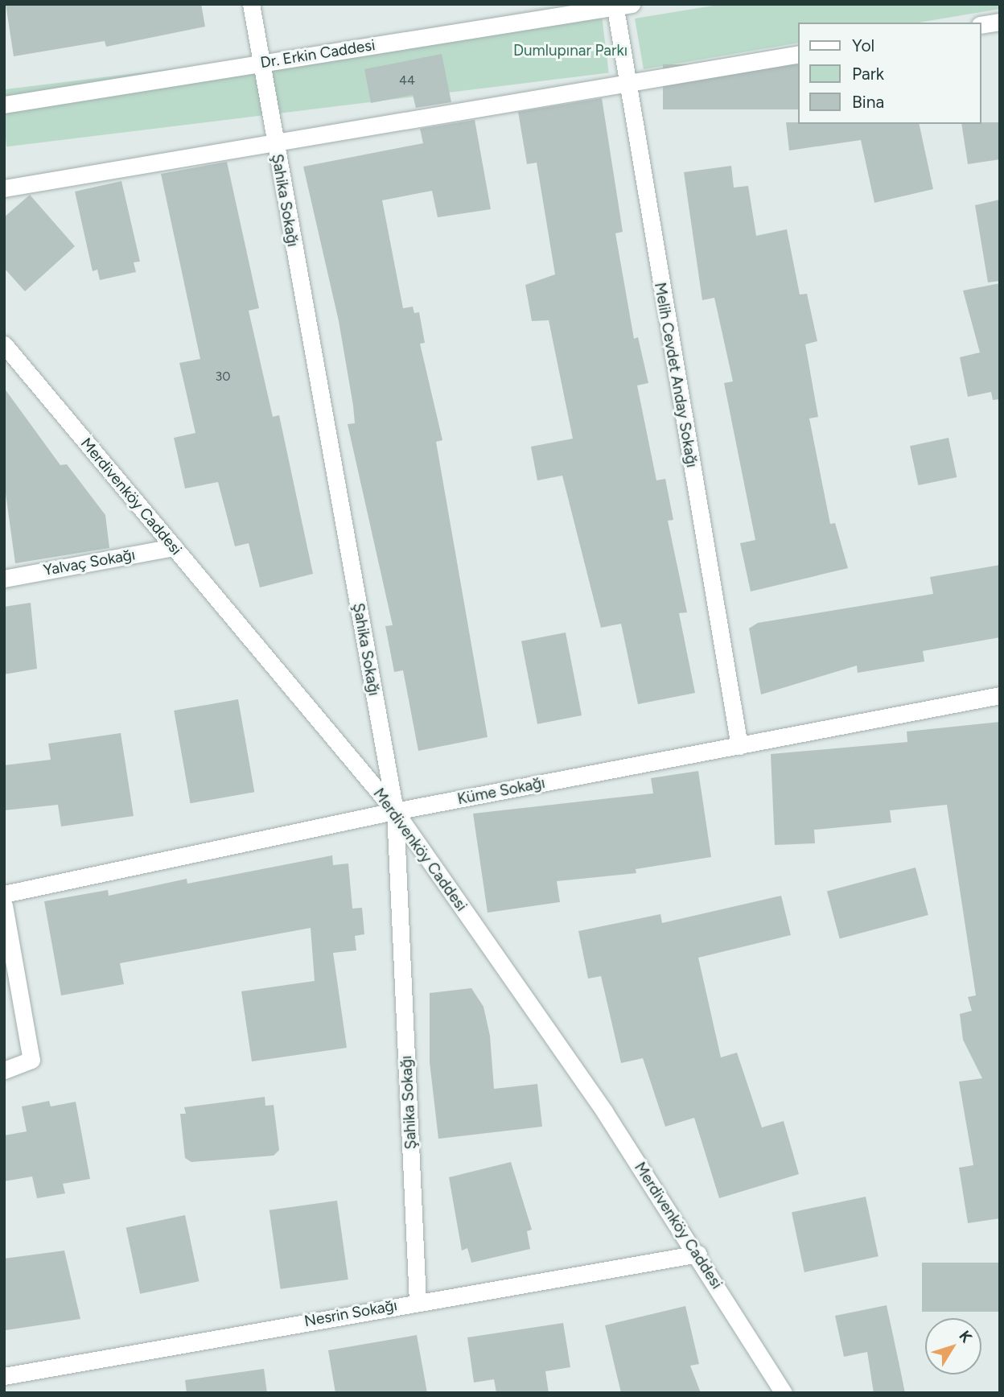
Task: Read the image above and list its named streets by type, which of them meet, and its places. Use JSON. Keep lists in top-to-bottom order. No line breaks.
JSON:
{"streets":{"street":["Dr. Erkin Caddesi","Şahika Sokağı","Melih Cevdet Anday Sokağı","Merdivenköy Caddesi","Yalvaç Sokağı","Küme Sokağı","Nesrin Sokağı"]},"crossings":[["Dr. Erkin Caddesi","Şahika Sokağı"],["Dr. Erkin Caddesi","Melih Cevdet Anday Sokağı"],["Şahika Sokağı","Merdivenköy Caddesi"],["Şahika Sokağı","Küme Sokağı"],["Şahika Sokağı","Nesrin Sokağı"],["Melih Cevdet Anday Sokağı","Küme Sokağı"],["Merdivenköy Caddesi","Yalvaç Sokağı"],["Merdivenköy Caddesi","Küme Sokağı"],["Merdivenköy Caddesi","Nesrin Sokağı"]],"parks":["Dumlupınar Parkı"],"house_numbers":["44","30"],"legend":["Yol","Park","Bina"],"north":"top right"}
